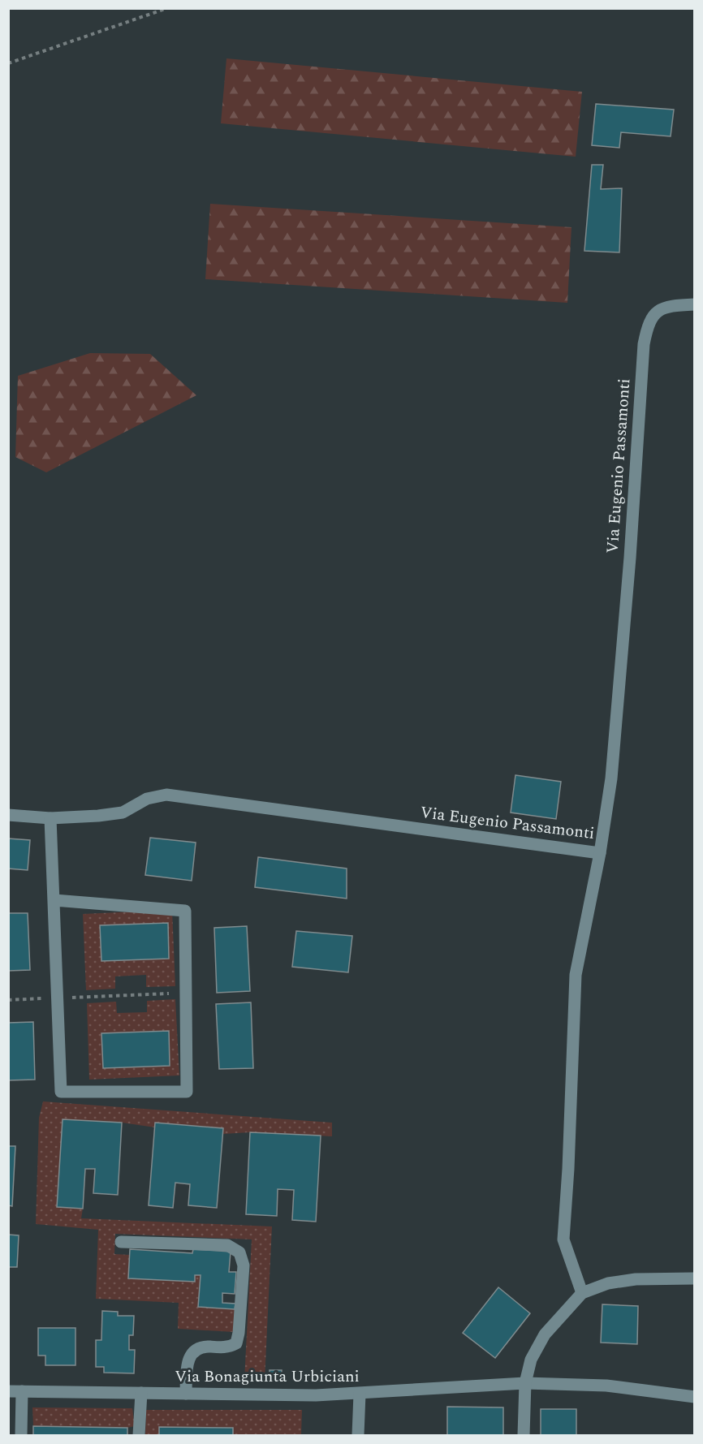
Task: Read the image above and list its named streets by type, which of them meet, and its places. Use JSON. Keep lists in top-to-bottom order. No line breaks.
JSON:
{"streets":{"street":["Via Eugenio Passamonti","Via Bonagiunta Urbiciani"]}}
